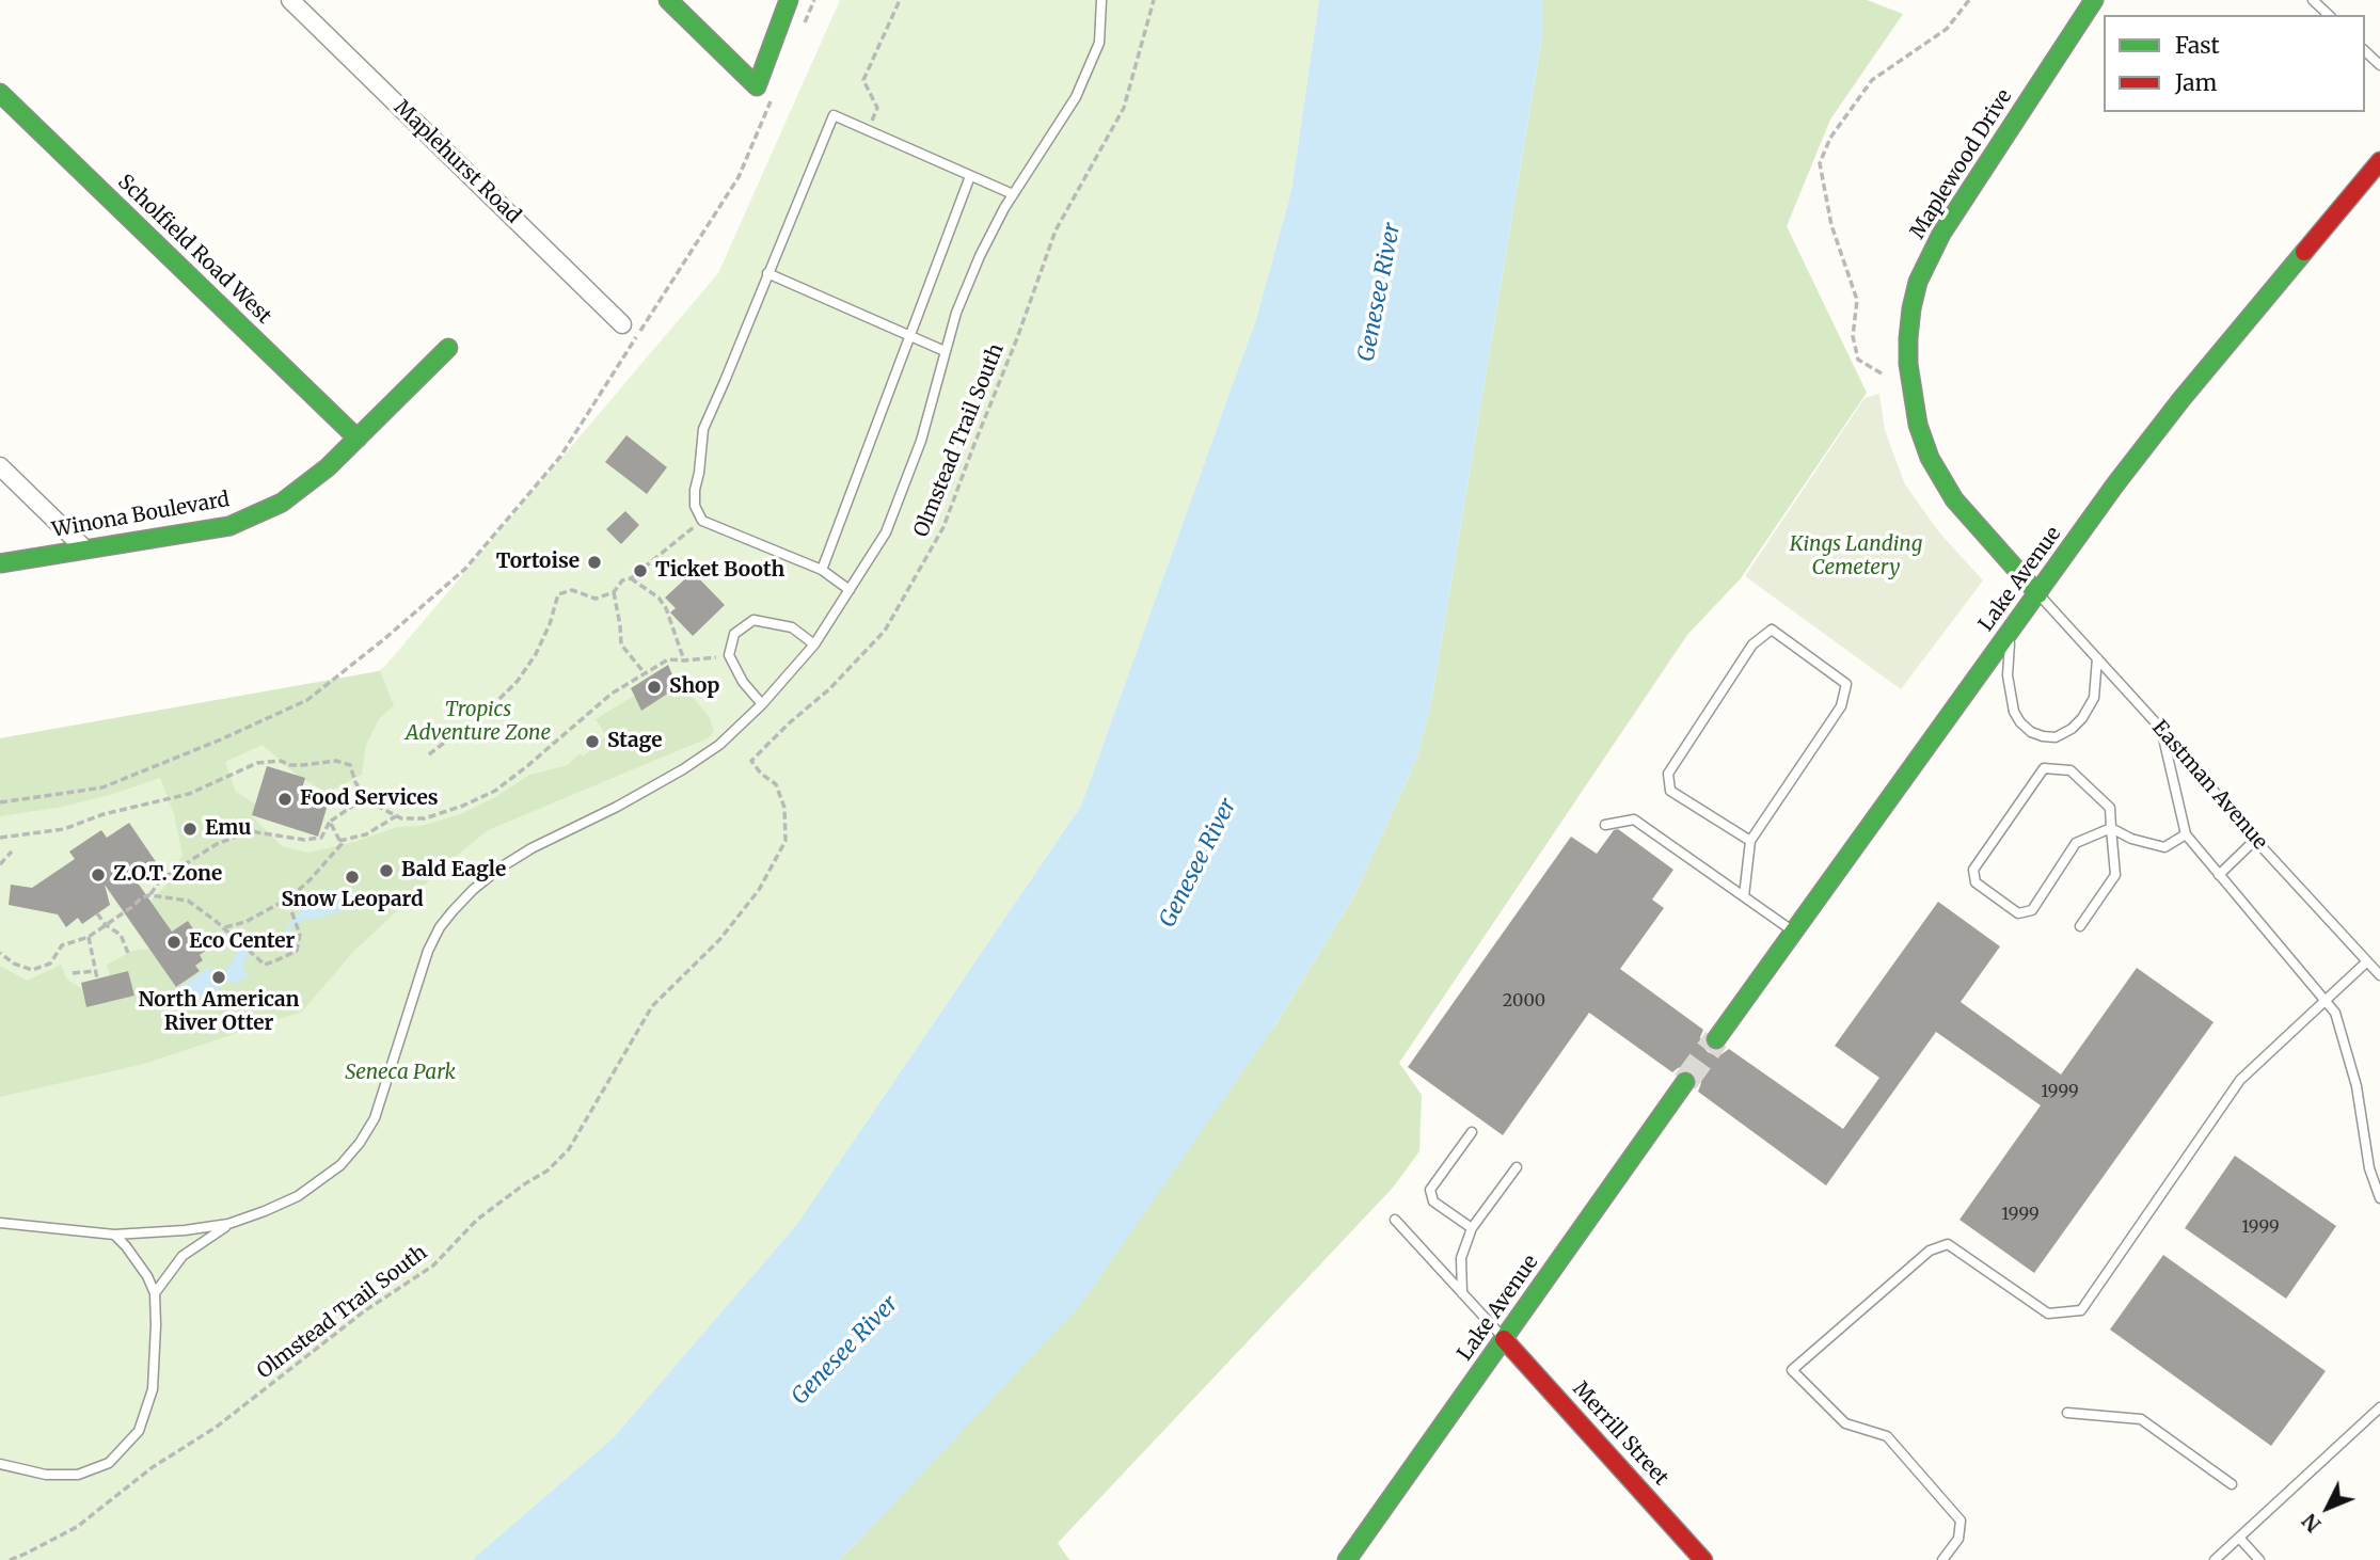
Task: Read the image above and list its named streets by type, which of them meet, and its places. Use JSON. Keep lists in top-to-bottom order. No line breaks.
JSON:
{"streets":{"street":["Maplehurst Road","Maplewood Drive","Scholfield Road West","Winona Boulevard","Lake Avenue","Merrill Street"],"lane":["Eastman Avenue"],"path":["Olmstead Trail South"]},"crossings":[["Maplewood Drive","Lake Avenue"],["Maplewood Drive","Eastman Avenue"],["Scholfield Road West","Winona Boulevard"],["Lake Avenue","Eastman Avenue"],["Lake Avenue","Merrill Street"]],"water":["Genesee River"],"parks":["Kings Landing Cemetery","Tropics Adventure Zone","Seneca Park"],"places":["Tortoise","Ticket Booth","Shop","Stage","Food Services","Emu","Bald Eagle","Z.O.T. Zone","Snow Leopard","Eco Center","North American River Otter"],"house_numbers":["2000","1999","1999","1999"],"legend":["Fast","Jam"],"north":"bottom left"}
